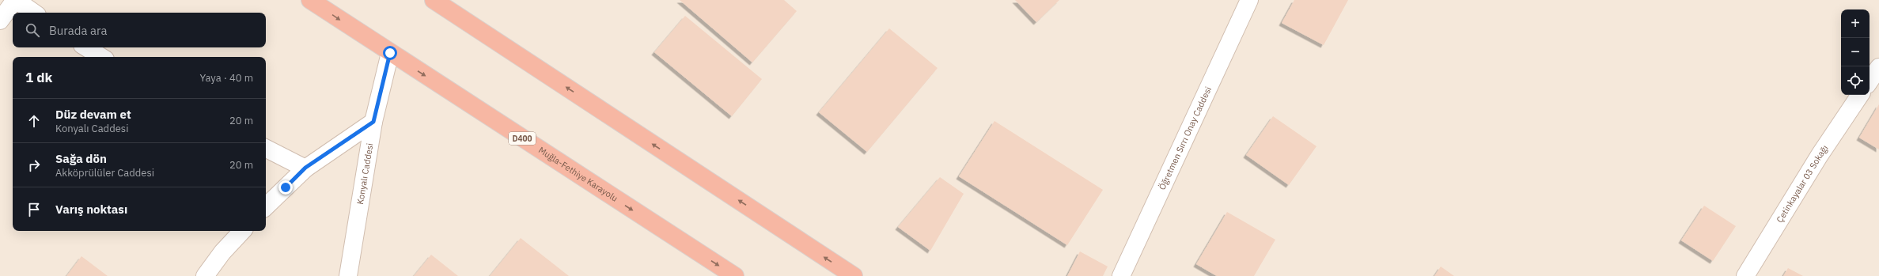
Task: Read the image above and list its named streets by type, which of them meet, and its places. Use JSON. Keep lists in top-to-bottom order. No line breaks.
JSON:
{"streets":{"highway":["D400","Muğla-Fethiye Karayolu"],"street":["Öğretmen Sırrı Onay Caddesi","Konyalı Caddesi","Çetinkayalar 03 Sokağı"]},"crossings":[["Konyalı Caddesi","Muğla-Fethiye Karayolu"]],"page":{"map_buttons":["+","−"],"search":"Burada ara","heading":["1 dk","Yaya · 40 m"],"list":[["Düz devam et","Konyalı Caddesi","20 m"],["Sağa dön","Akköprülüler Caddesi","20 m"],"Varış noktası"]}}
